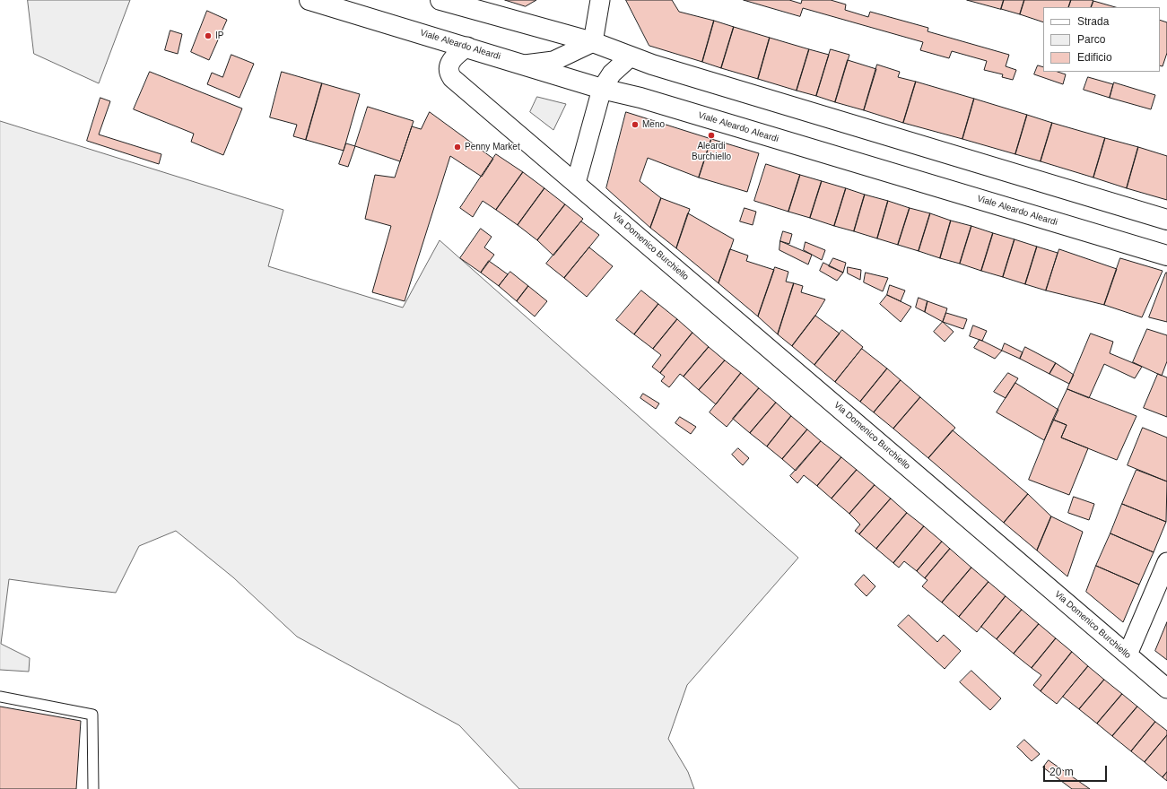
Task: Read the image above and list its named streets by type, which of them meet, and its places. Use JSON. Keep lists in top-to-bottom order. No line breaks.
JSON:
{"streets":{"main road":["Viale Aleardo Aleardi"],"street":["Via Domenico Burchiello"]},"crossings":[["Viale Aleardo Aleardi","Via Domenico Burchiello"]],"places":["IP","Meno","Aleardi Burchiello","Penny Market"],"legend":["Strada","Parco","Edificio"],"scale_bar":"20 m"}
